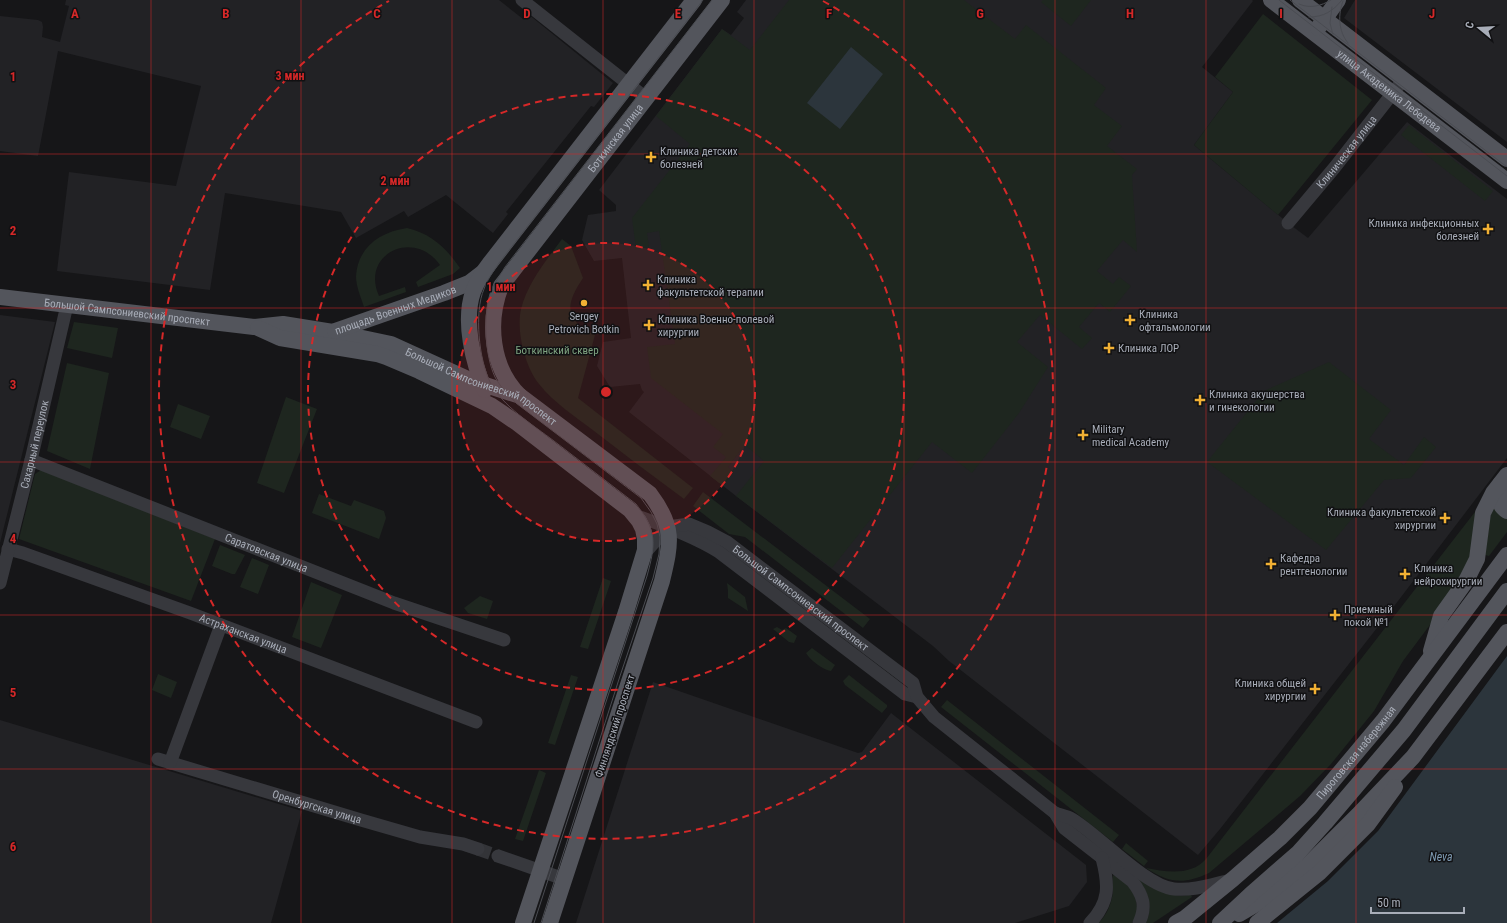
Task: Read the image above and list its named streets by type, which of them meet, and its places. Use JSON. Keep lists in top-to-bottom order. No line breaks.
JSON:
{"streets":{"main road":["улица Академика Лебедева","Боткинская улица","площадь Военных Медиков","Большой Сампсониевский проспект","Финляндский проспект","Пироговская набережная"],"street":["Клиническая улица","Сахарный переулок","Саратовская улица","Астраханская улица","Оренбургская улица"]},"crossings":[["улица Академика Лебедева","Клиническая улица"],["Боткинская улица","площадь Военных Медиков"],["площадь Военных Медиков","Большой Сампсониевский проспект"],["Большой Сампсониевский проспект","Сахарный переулок"],["Большой Сампсониевский проспект","Финляндский проспект"],["Сахарный переулок","Саратовская улица"],["Сахарный переулок","Астраханская улица"],["Астраханская улица","Оренбургская улица"]],"water":["Neva"],"parks":["Боткинский сквер"],"places":{"health":["Клиника детских болезней","Клиника инфекционных болезней","Клиника факультетской терапии","Клиника офтальмологии","Клиника Военно-полевой хирургии","Клиника ЛОР","Клиника акушерства и гинекологии","Military medical Academy","Клиника факультетской хирургии","Кафедра рентгенологии","Клиника нейрохирургии","Приемный покой №1","Клиника общей хирургии"],"other":["Sergey Petrovich Botkin"]},"scale_bar":"50 m","north":"left","grid":{"columns":["A","B","C","D","E","F","G","H","I","J"],"rows":["1","2","3","4","5","6"]},"rings":["3 мин","2 мин","1 мин"]}
